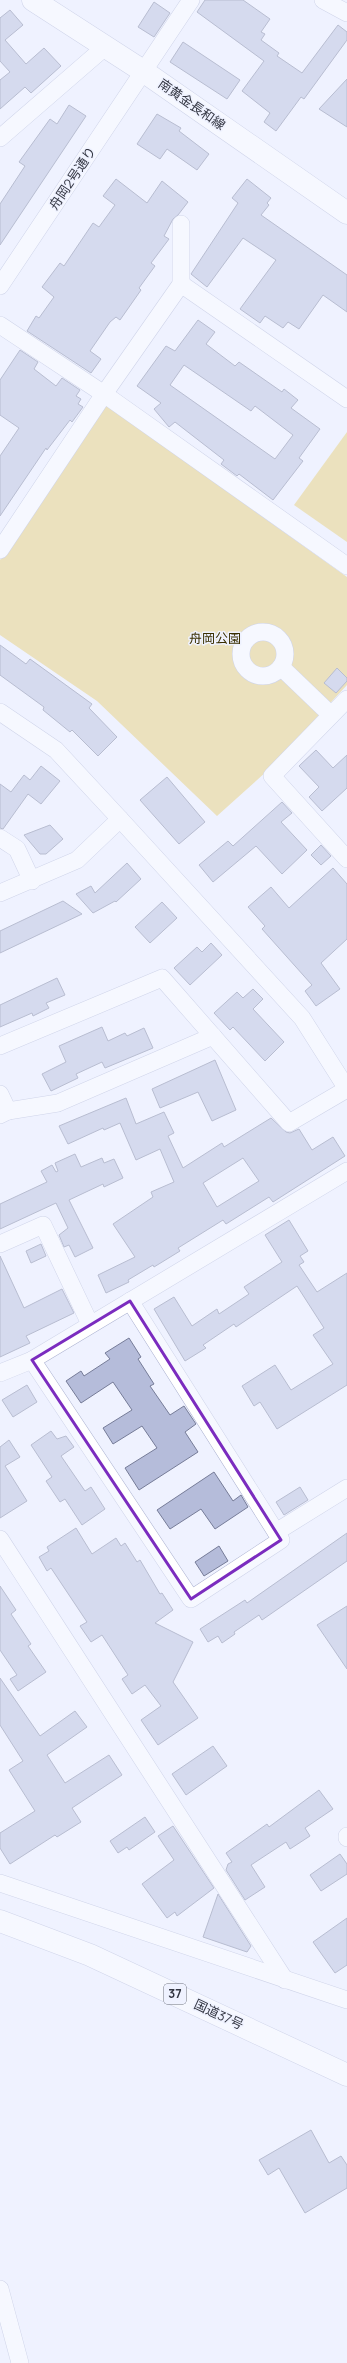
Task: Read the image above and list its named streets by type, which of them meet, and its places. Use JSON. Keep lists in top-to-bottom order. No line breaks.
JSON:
{"streets":{"main road":["南黄金長和線","37","国道37号"],"street":["舟岡2号通り"]},"crossings":[["南黄金長和線","舟岡2号通り"]],"parks":["舟岡公園"]}
